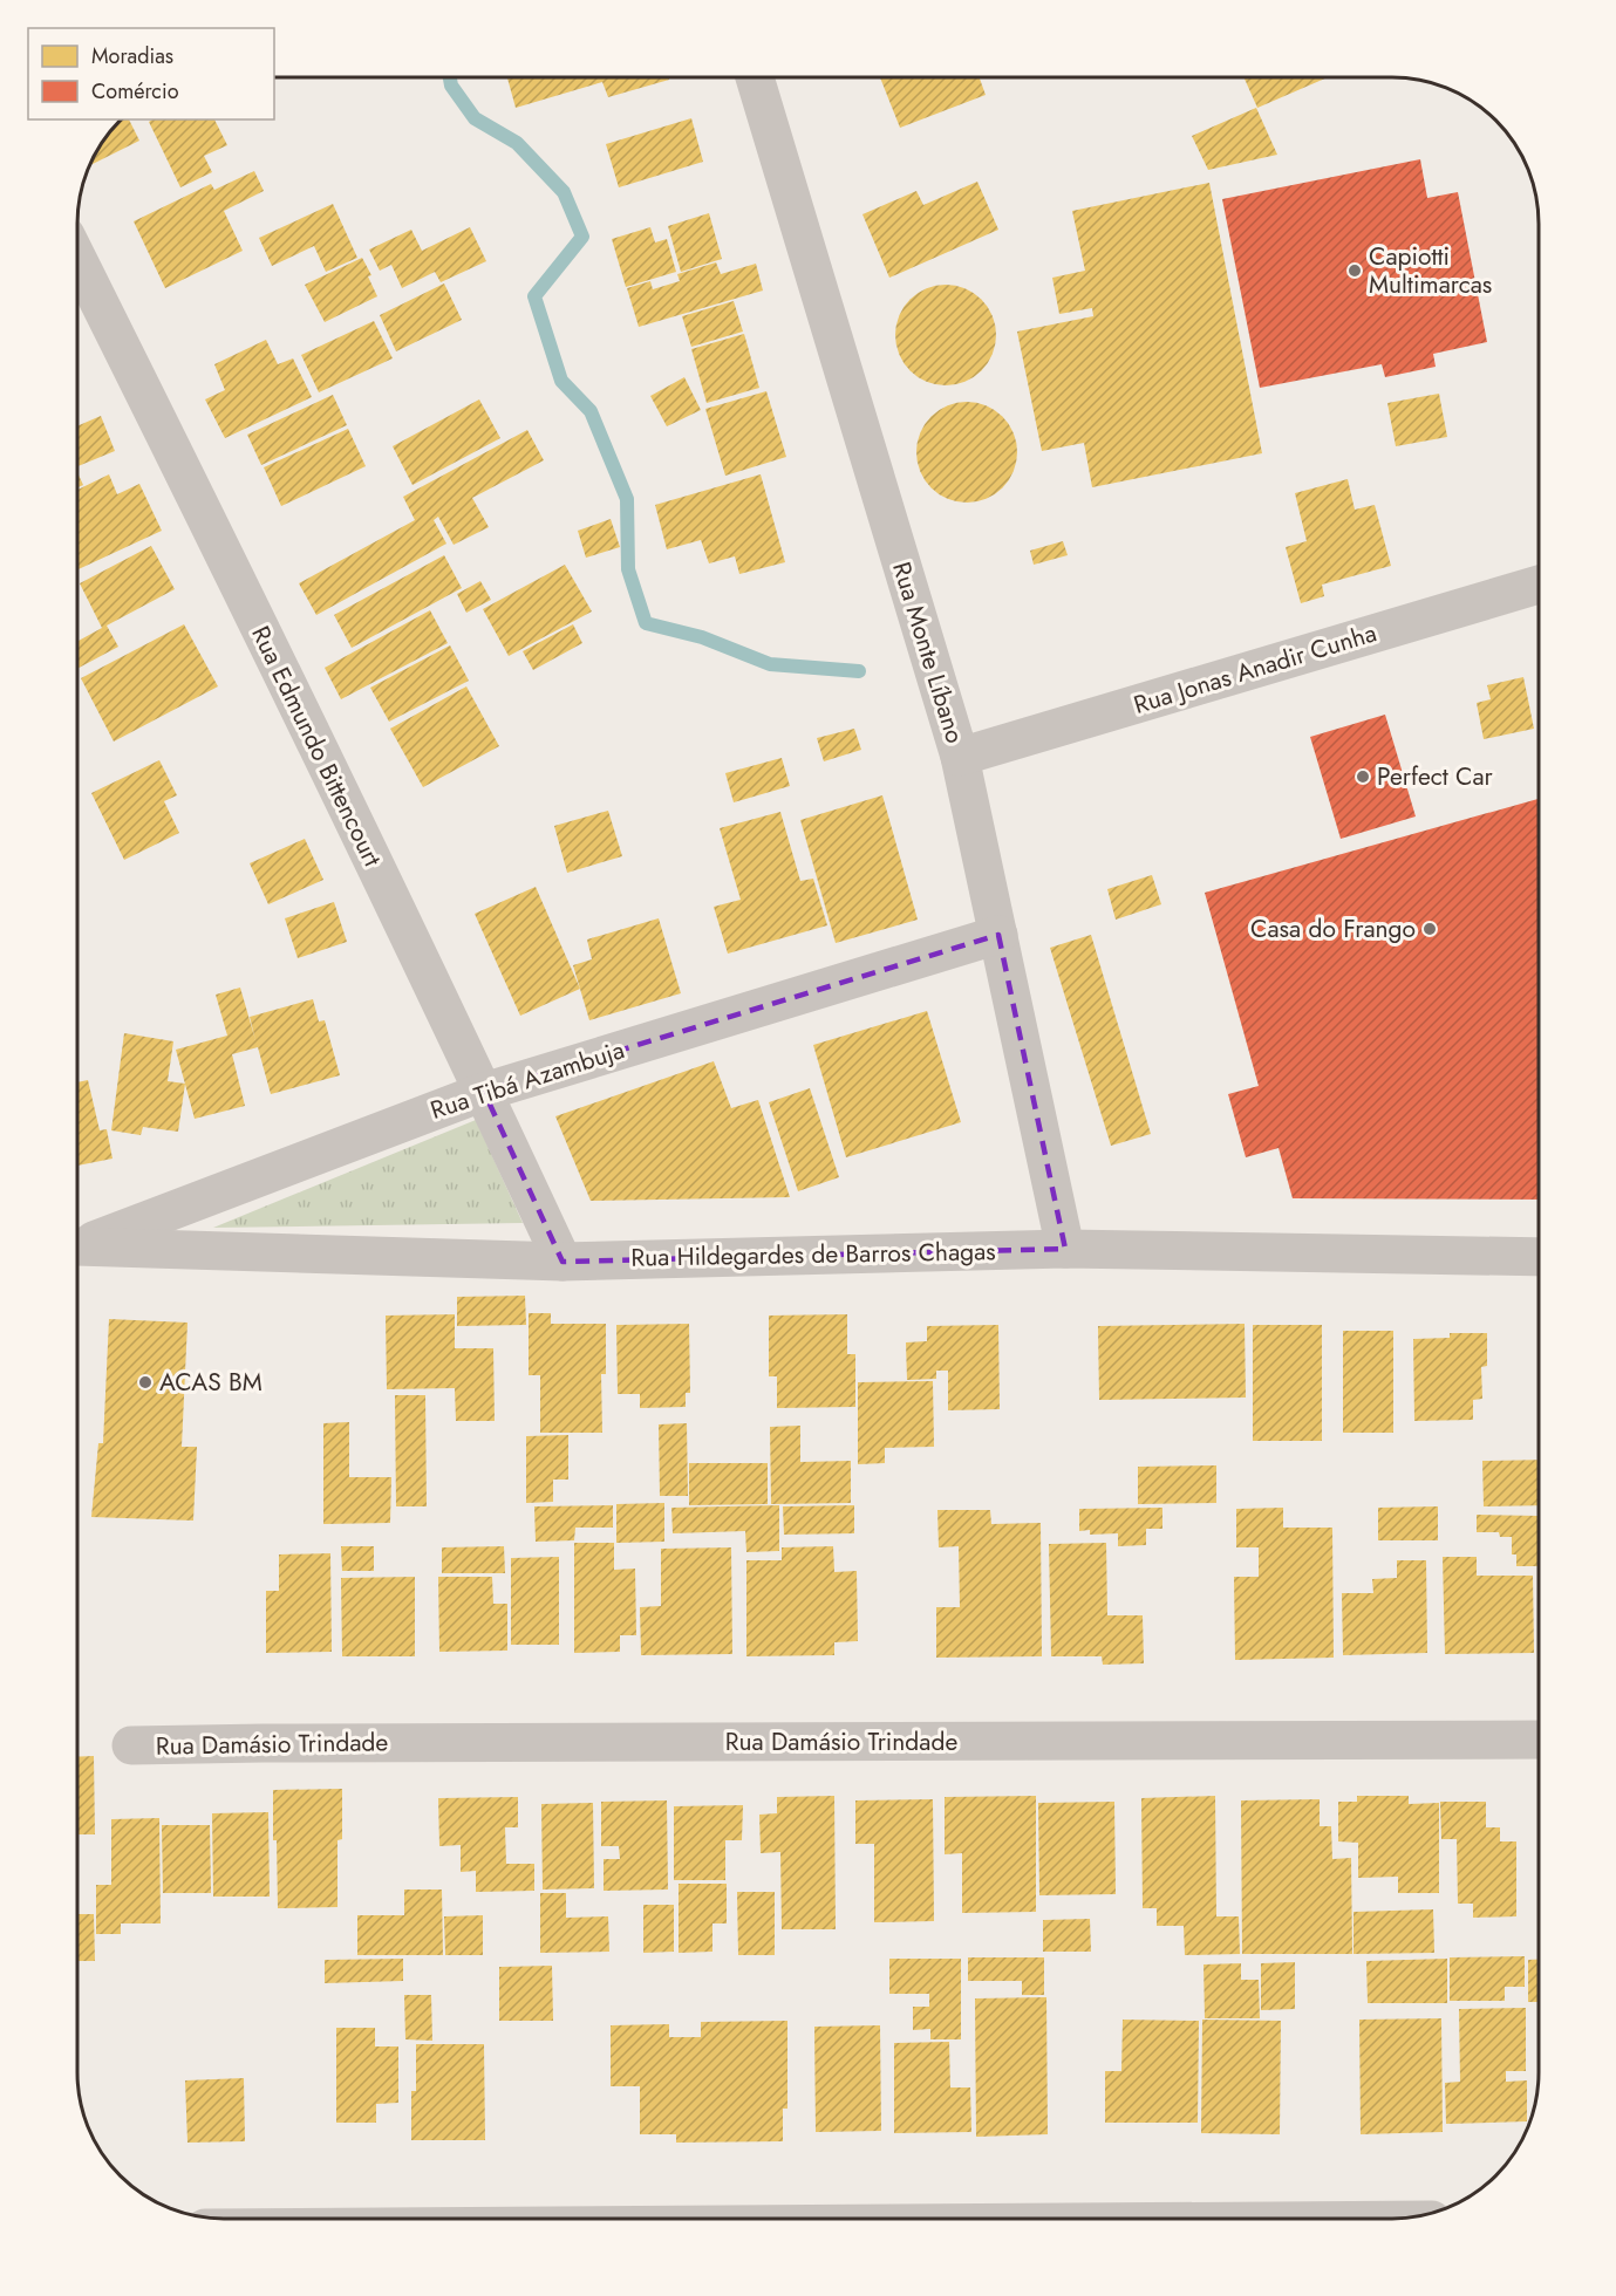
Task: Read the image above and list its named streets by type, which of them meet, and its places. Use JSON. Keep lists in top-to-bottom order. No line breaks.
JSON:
{"streets":{"street":["Rua Monte Líbano","Rua Jonas Anadir Cunha","Rua Edmundo Bittencourt","Rua Tibá Azambuja","Rua Hildegardes de Barros Chagas","Rua Damásio Trindade"]},"crossings":[["Rua Monte Líbano","Rua Jonas Anadir Cunha"],["Rua Monte Líbano","Rua Tibá Azambuja"],["Rua Monte Líbano","Rua Hildegardes de Barros Chagas"],["Rua Edmundo Bittencourt","Rua Tibá Azambuja"],["Rua Edmundo Bittencourt","Rua Hildegardes de Barros Chagas"]],"places":["Capiotti Multimarcas","Perfect Car","Casa do Frango","ACAS BM"],"legend":["Moradias","Comércio"]}
